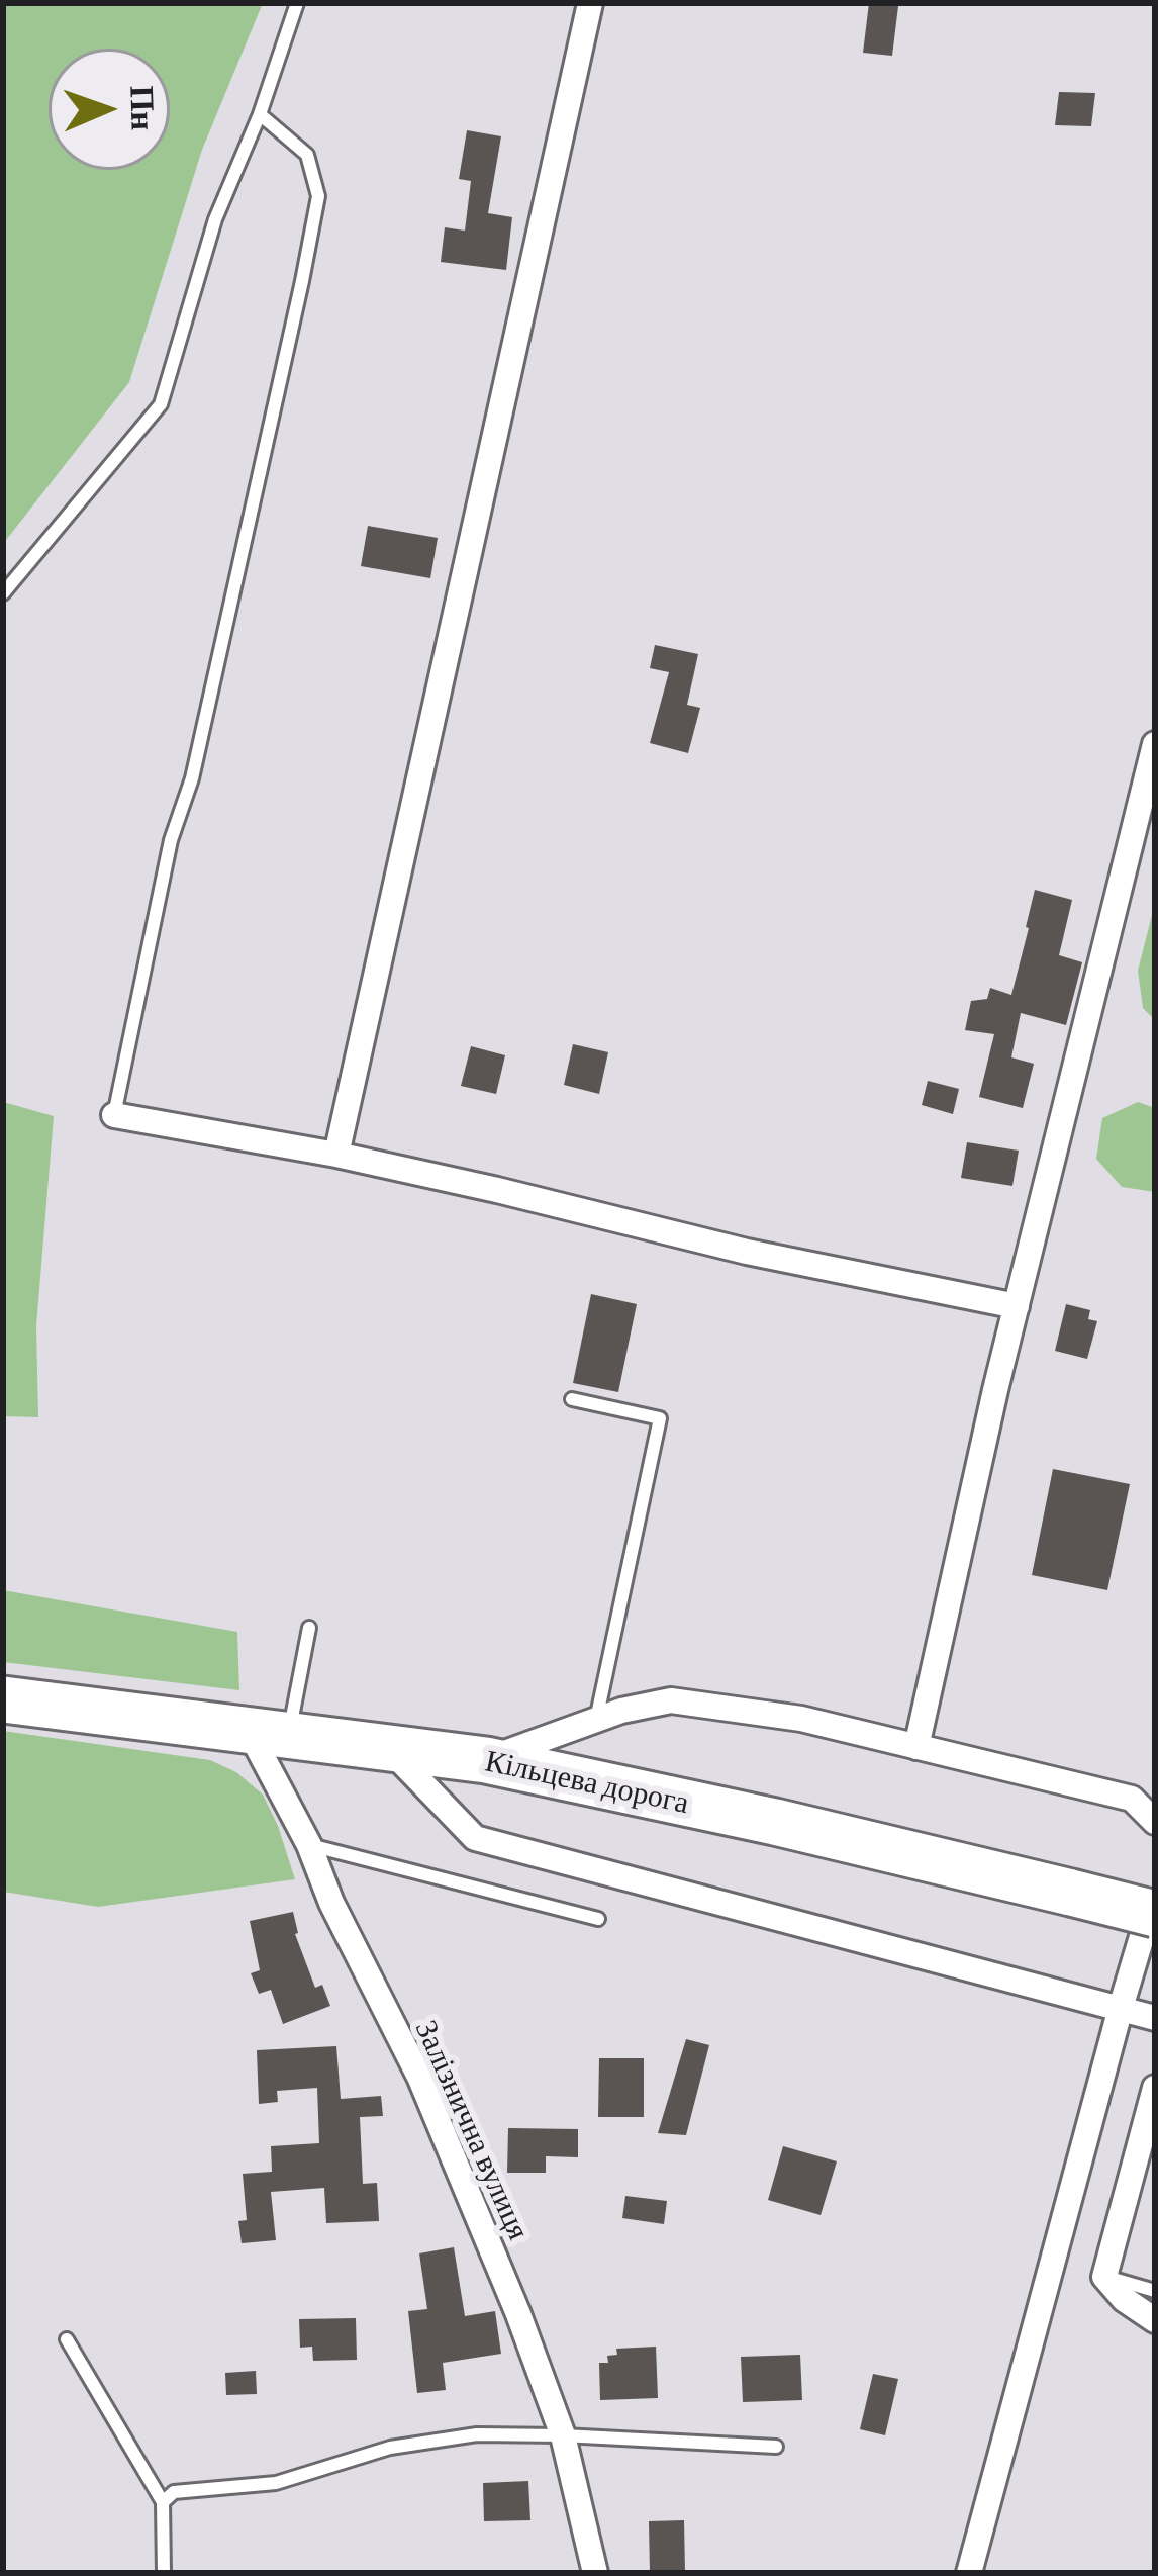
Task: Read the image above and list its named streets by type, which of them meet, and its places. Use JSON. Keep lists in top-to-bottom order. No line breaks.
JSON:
{"streets":{"highway":["Кільцева дорога"],"street":["Залізнична вулиця"]},"crossings":[["Кільцева дорога","Залізнична вулиця"]],"north":"right"}
